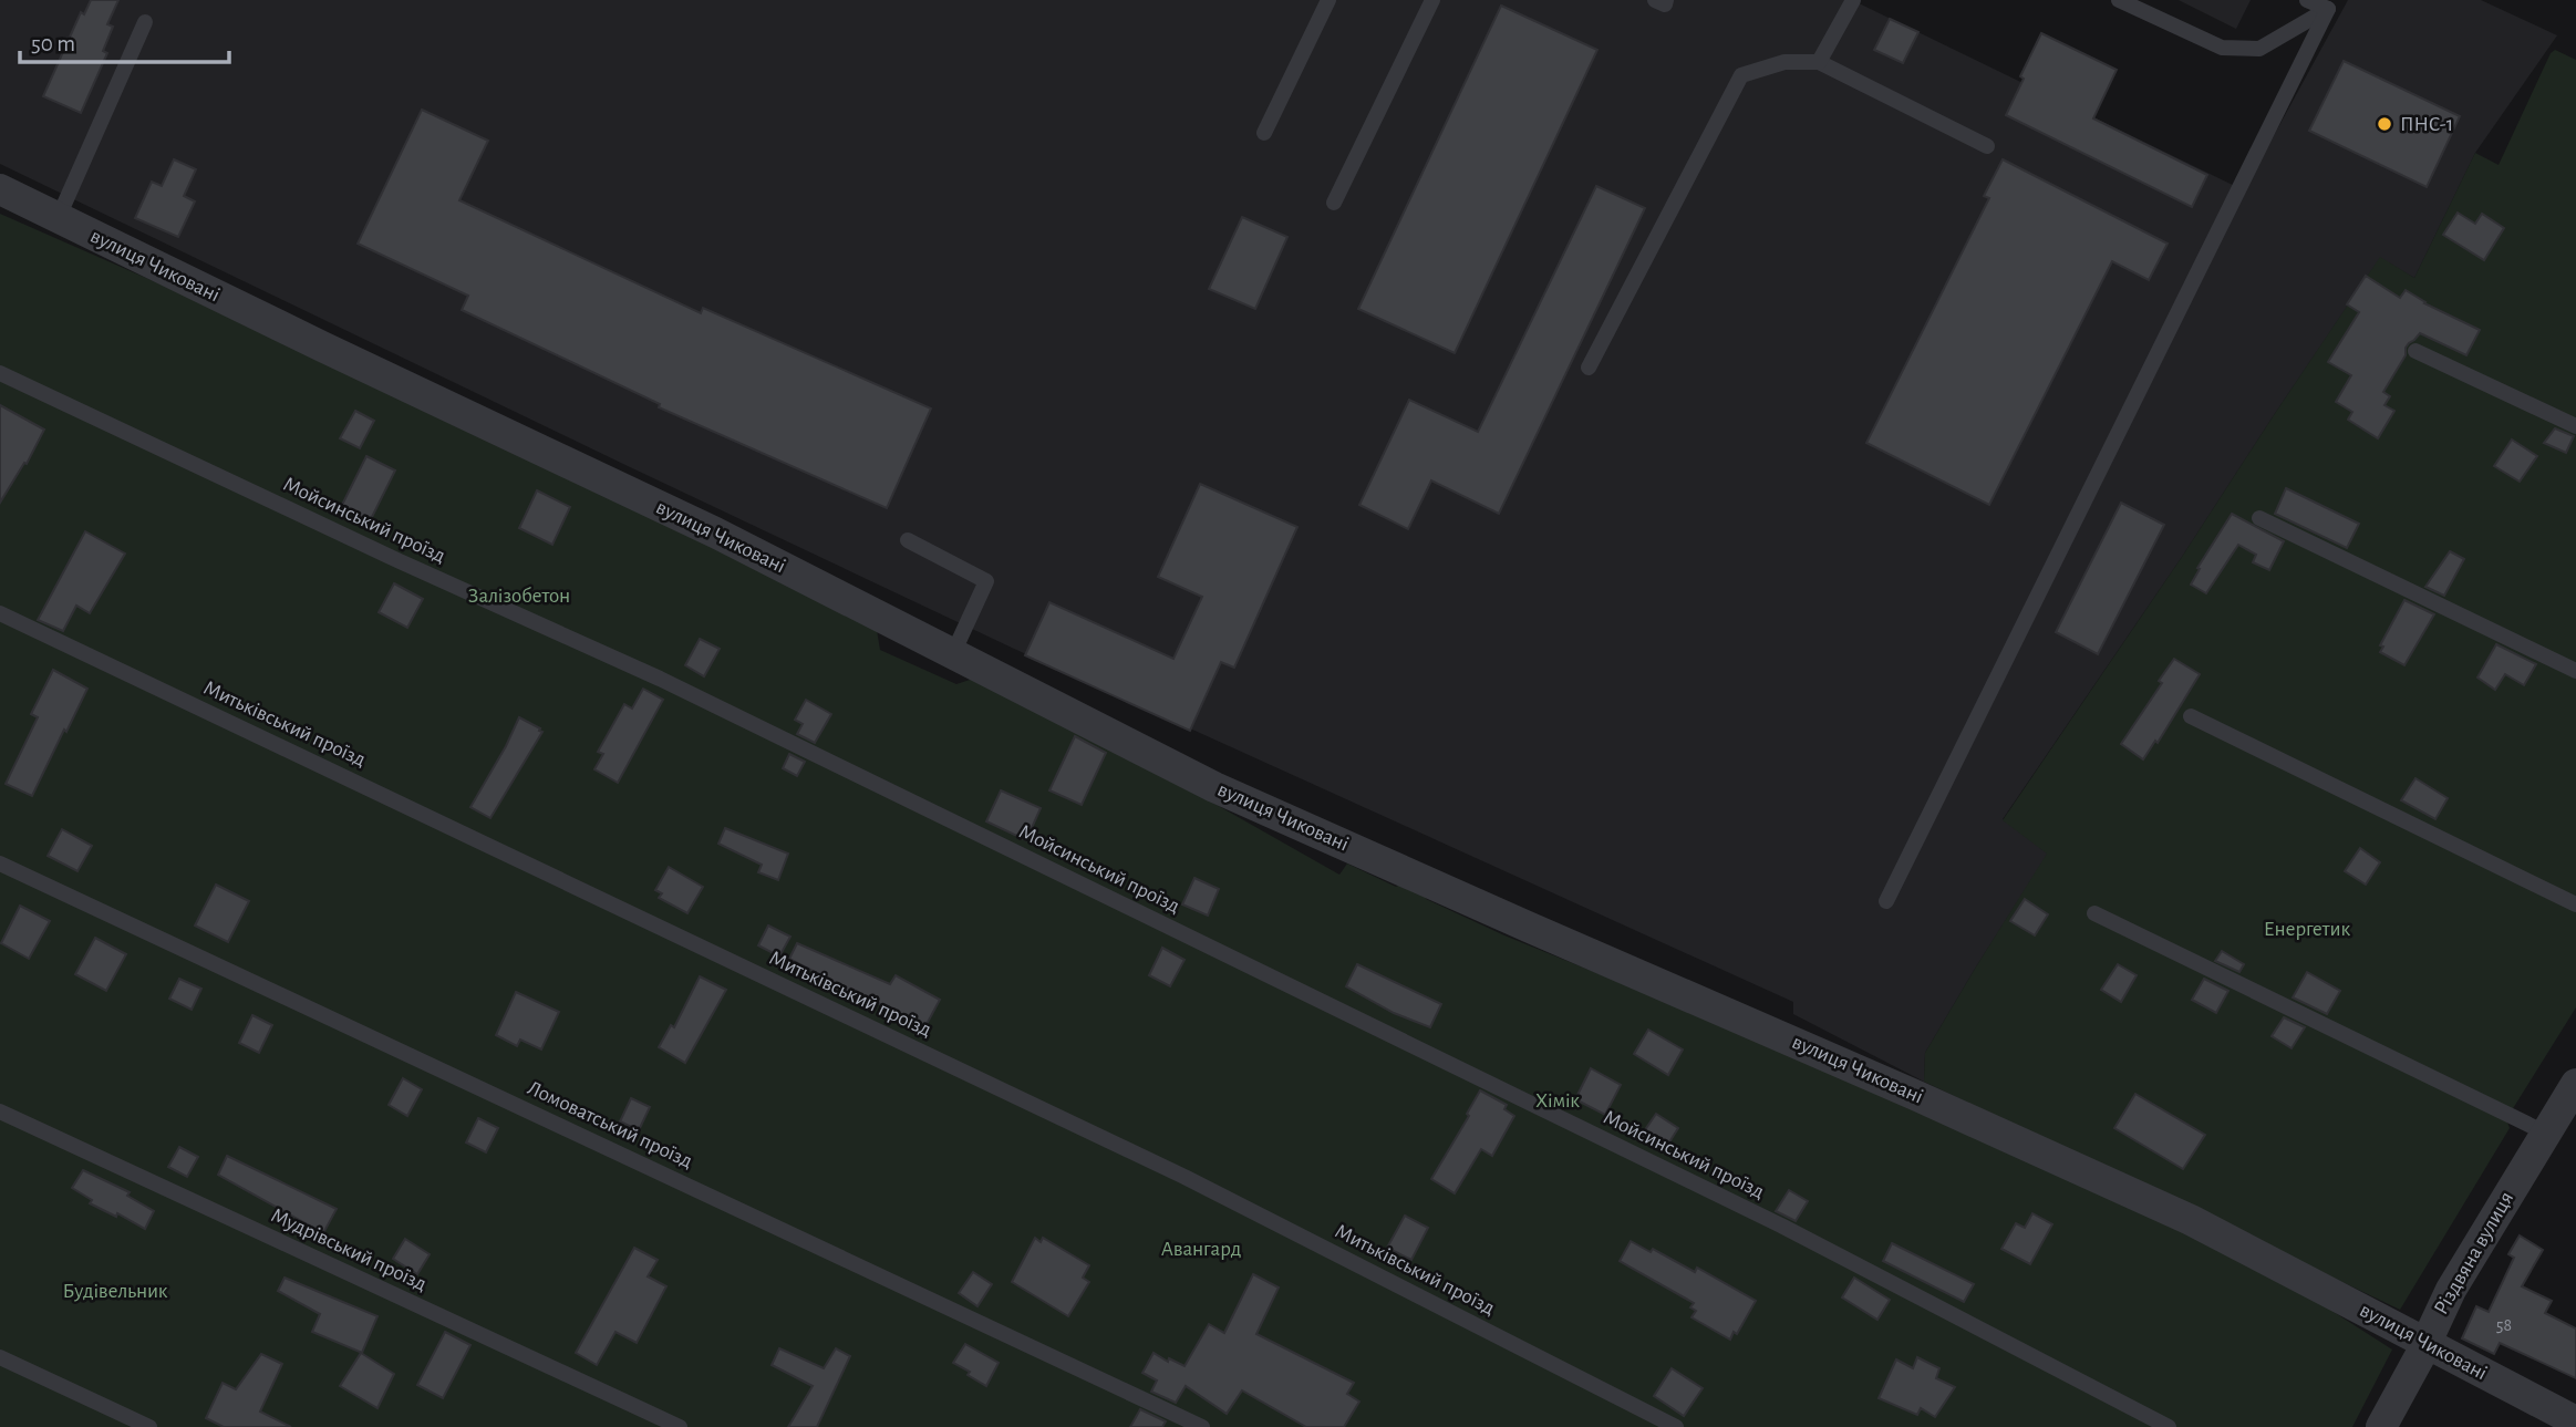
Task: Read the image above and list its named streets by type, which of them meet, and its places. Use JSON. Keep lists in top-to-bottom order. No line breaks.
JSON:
{"streets":{"street":["вулиця Чиковані","Різдвяна вулиця"],"lane":["Мойсинський проїзд","Митьківський проїзд","Ломоватський проїзд","Мудрівський проїзд"]},"crossings":[["вулиця Чиковані","Різдвяна вулиця"]],"parks":["Залізобетон","Енергетик","Хімік","Авангард","Будівельник"],"places":["ПНС-1"],"house_numbers":["58"],"scale_bar":"50 m"}
